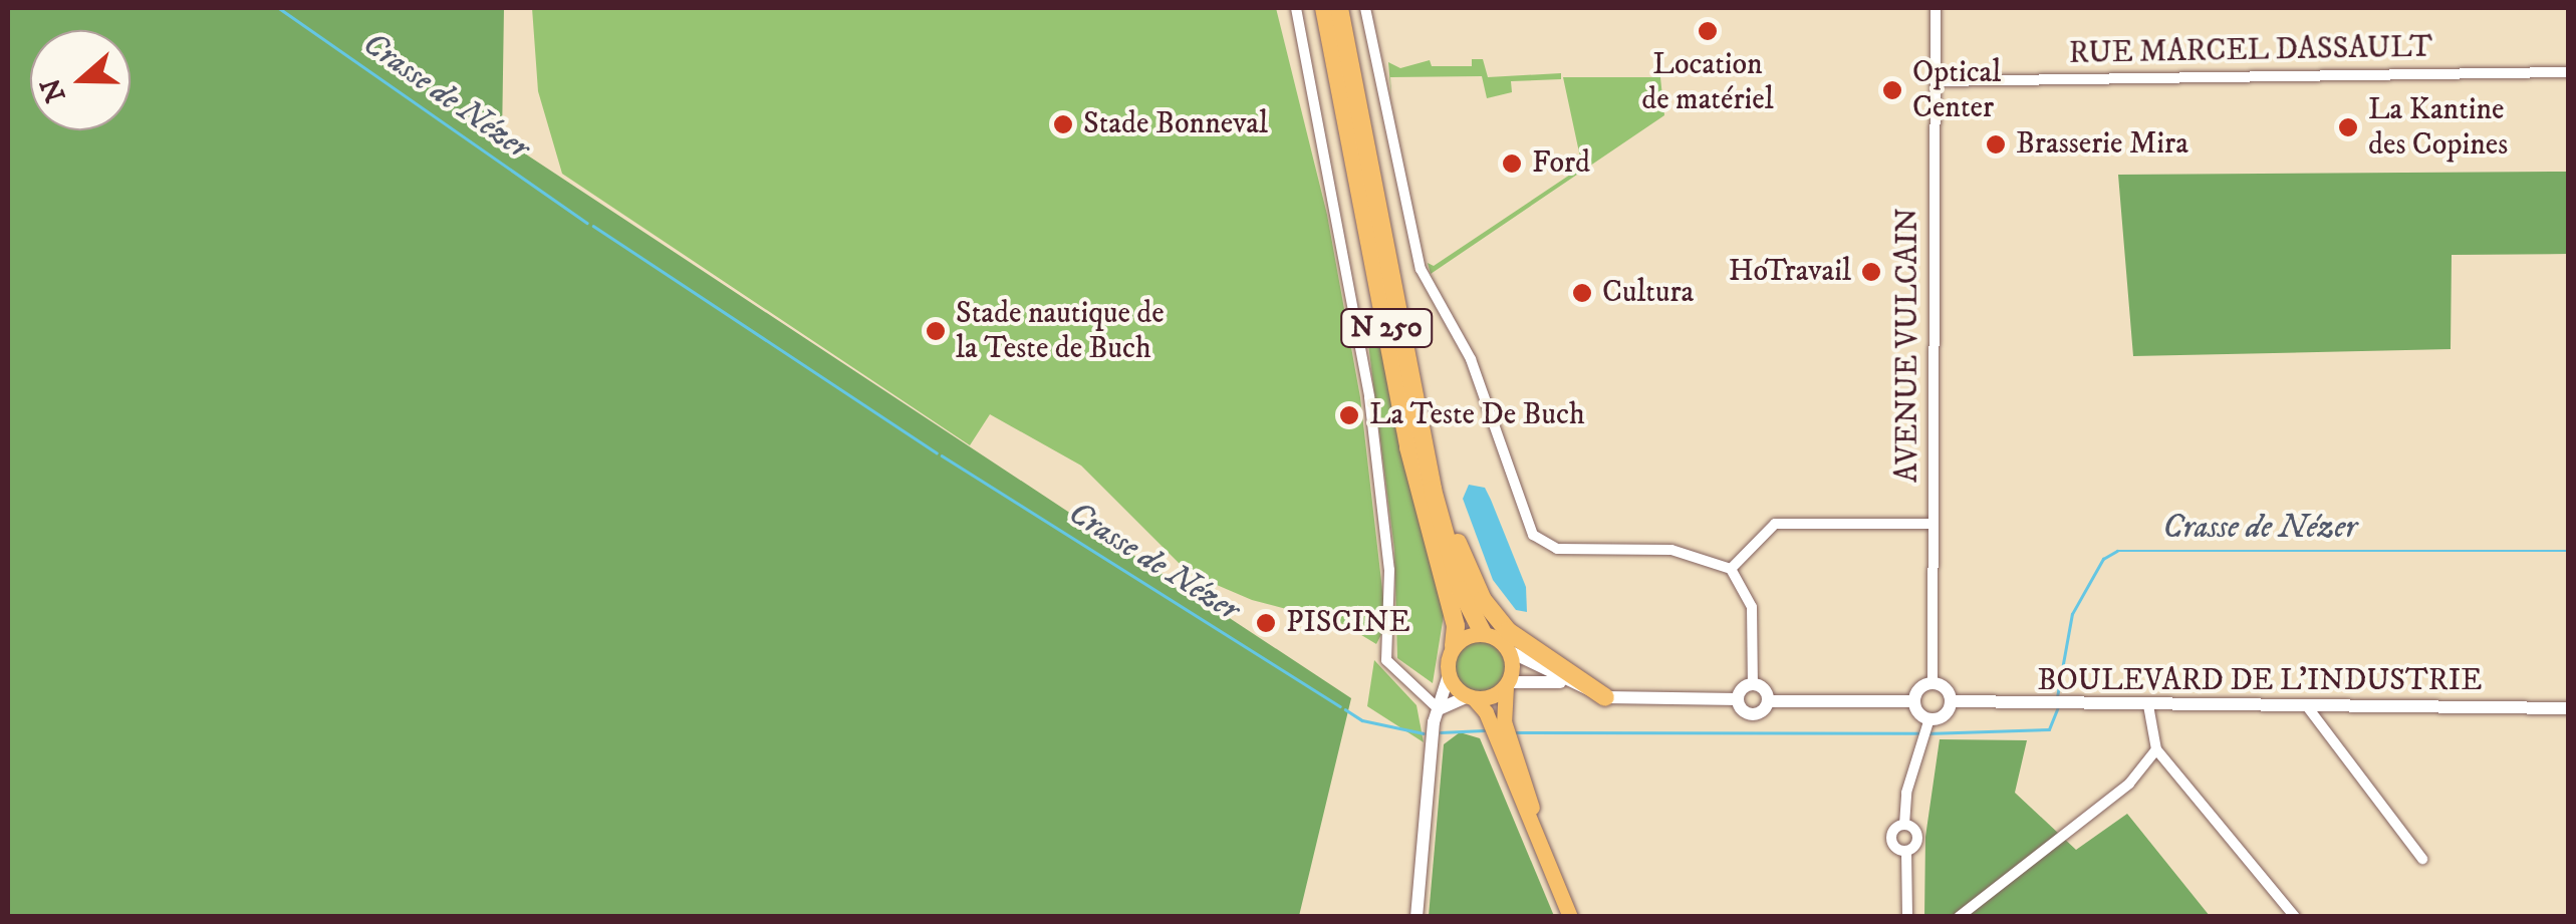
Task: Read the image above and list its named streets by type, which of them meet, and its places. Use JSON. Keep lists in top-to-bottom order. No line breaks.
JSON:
{"streets":{"highway":["N 250"],"street":["RUE MARCEL DASSAULT","AVENUE VULCAIN","BOULEVARD DE L'INDUSTRIE"]},"crossings":[["RUE MARCEL DASSAULT","AVENUE VULCAIN"]],"water":["Crasse de Nézer"],"places":["Location de matériel","Optical Center","Stade Bonneval","La Kantine des Copines","Brasserie Mira","Ford","HoTravail","Cultura","Stade nautique de la Teste de Buch","La Teste De Buch","PISCINE"],"north":"left"}
